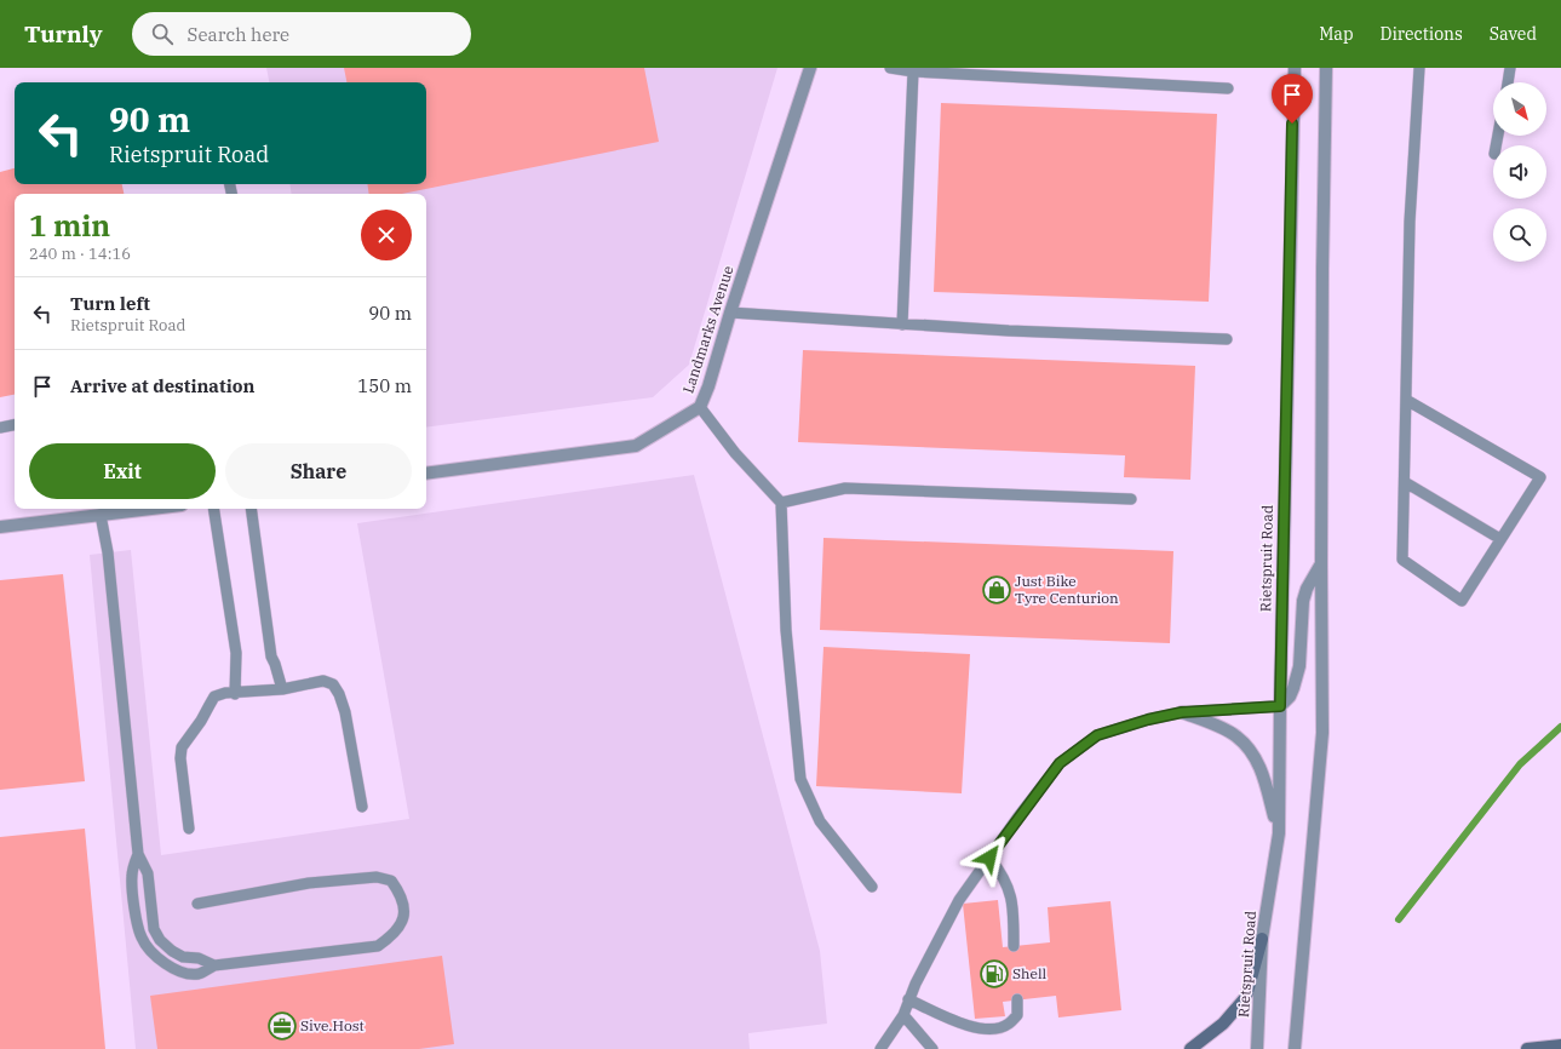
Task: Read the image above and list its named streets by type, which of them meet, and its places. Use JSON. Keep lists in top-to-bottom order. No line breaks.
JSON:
{"streets":{"street":["Landmarks Avenue","Rietspruit Road"]},"places":{"shop":["Just Bike Tyre Centurion"],"fuel station":["Shell"],"office":["Sive.Host"]},"north":"bottom right","page":{"header":"Turnly","search":"Search here","nav":["Map","Directions","Saved"],"turn":["90 m","Rietspruit Road"],"heading":["1 min","240 m · 14:16"],"list":[{"name":"Turn left","note":"Rietspruit Road","value":"90 m"},{"name":"Arrive at destination","value":"150 m"}],"buttons":["Exit","Share"]}}
